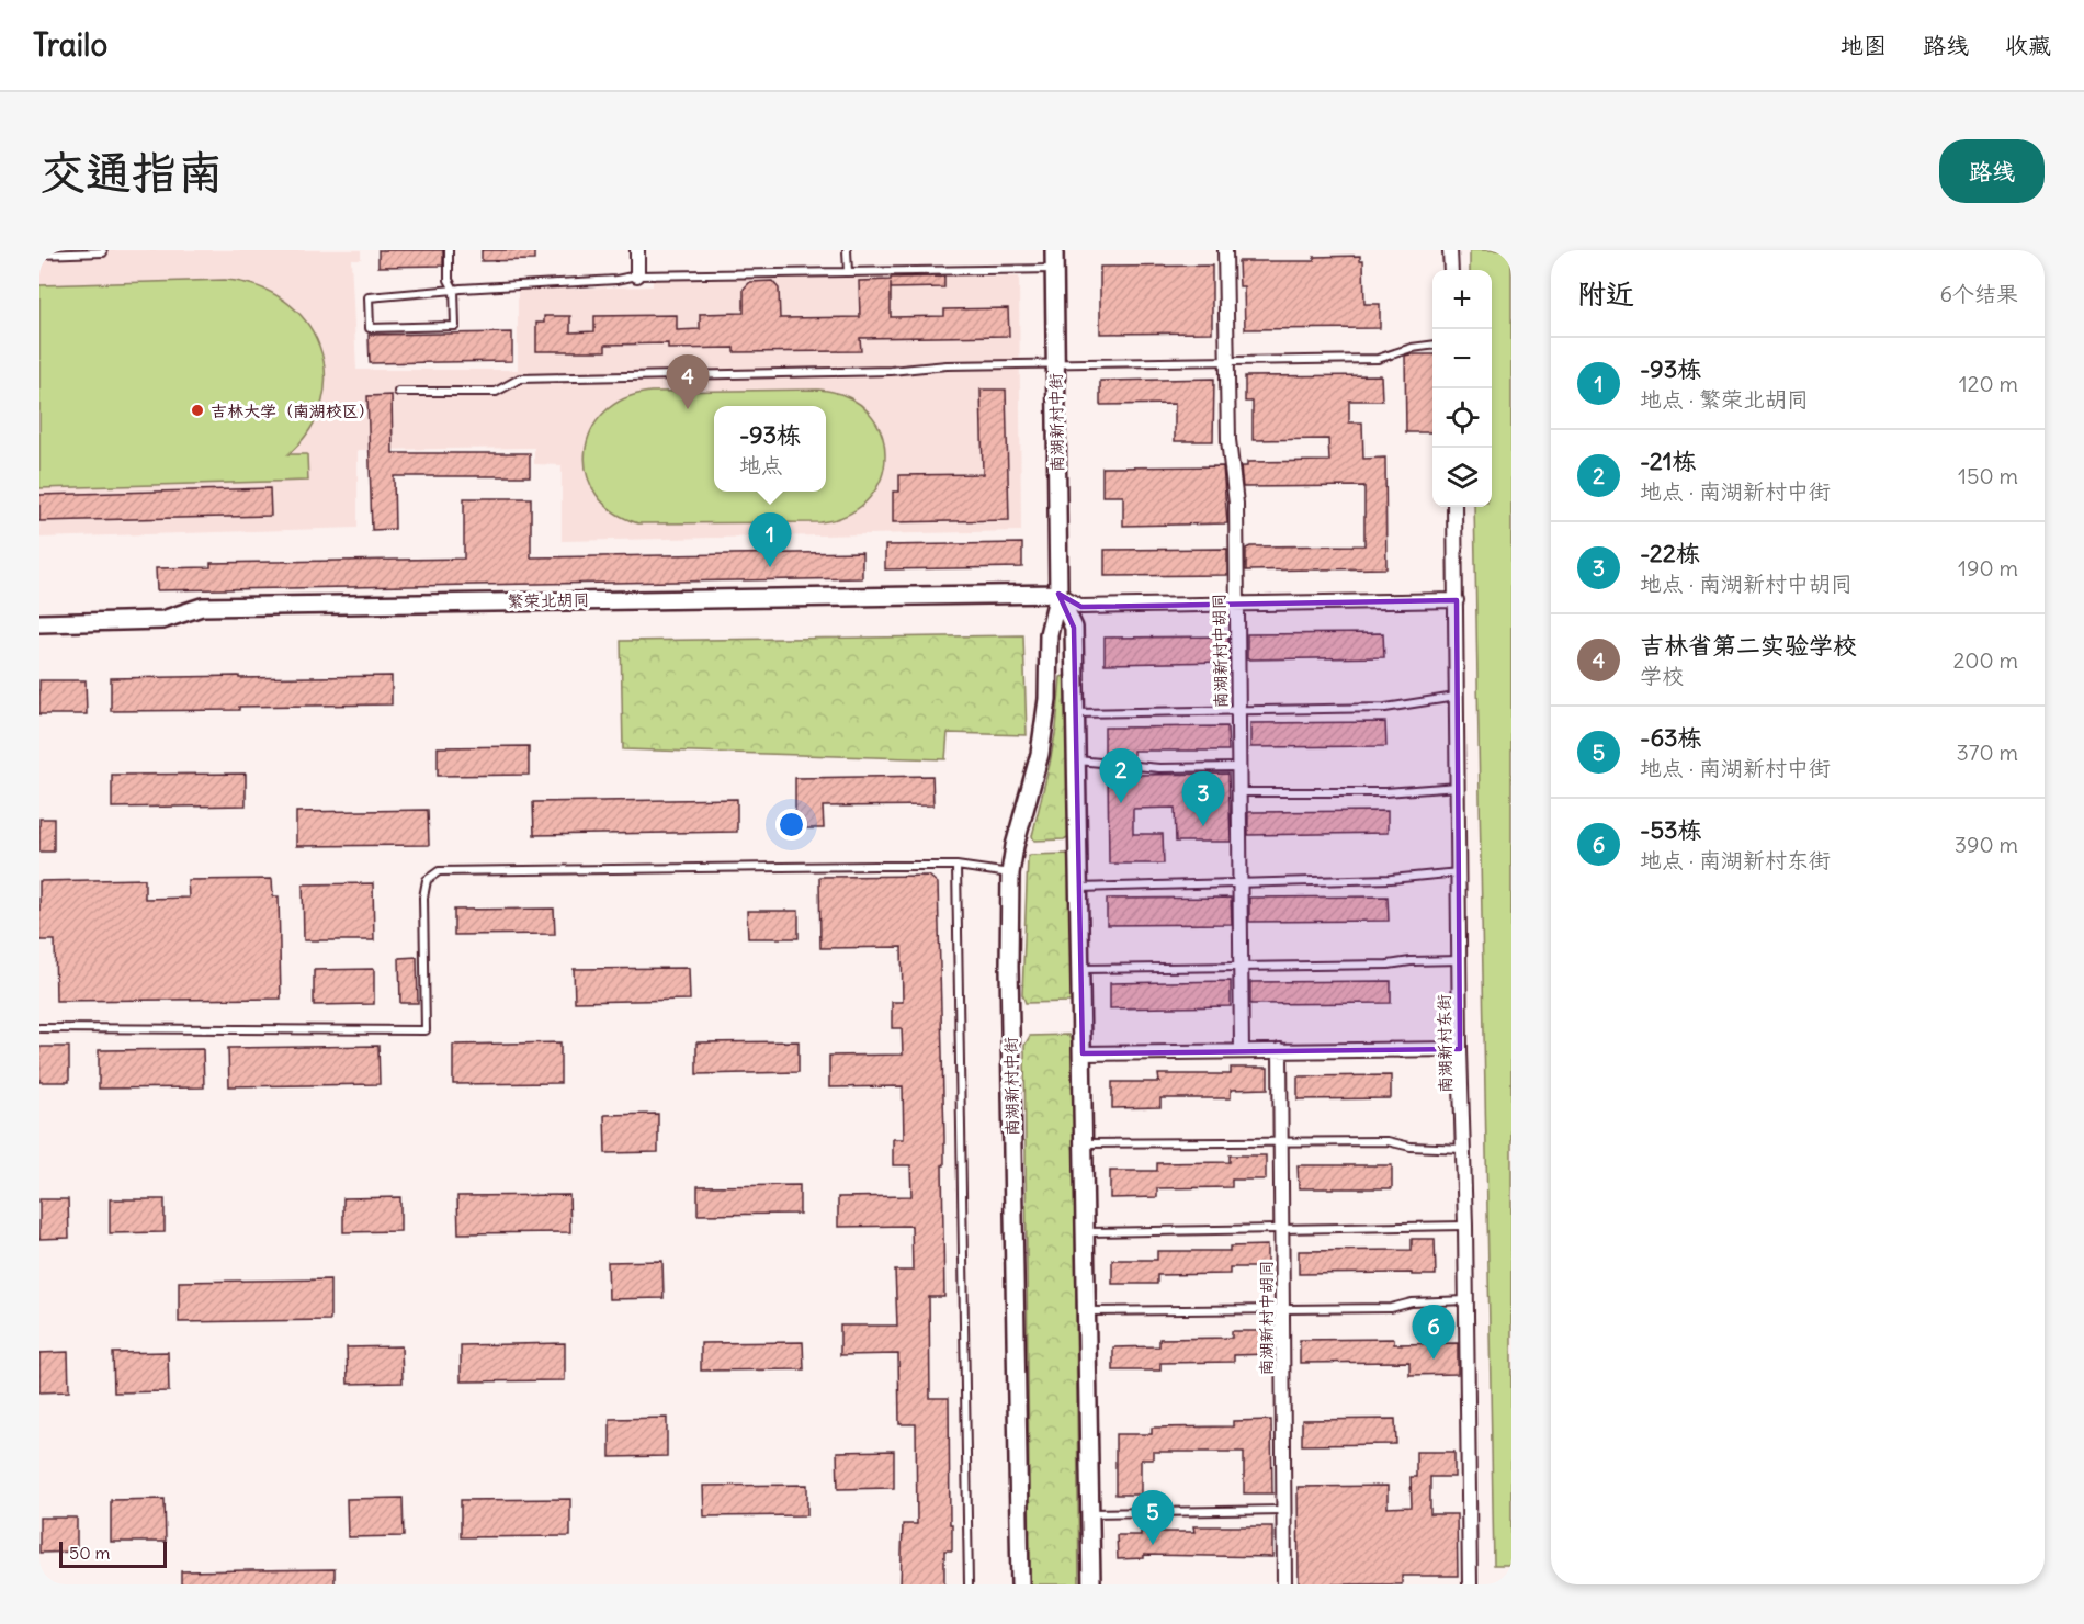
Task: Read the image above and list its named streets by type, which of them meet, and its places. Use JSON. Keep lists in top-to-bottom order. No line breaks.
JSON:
{"streets":{"street":["南湖新村中街","繁荣北胡同","南湖新村中胡同","南湖新村东街"]},"crossings":[["南湖新村中街","繁荣北胡同"]],"places":["吉林大学（南湖校区）"],"scale_bar":"50 m","page":{"header":"Trailo","nav":["地图","路线","收藏"],"buttons":"路线","title":"交通指南","heading":["附近","6个结果"],"map_buttons":["+","−"],"list":[{"mark":"1","name":"-93栋","note":"地点 · 繁荣北胡同","value":"120 m"},{"mark":"2","name":"-21栋","note":"地点 · 南湖新村中街","value":"150 m"},{"mark":"3","name":"-22栋","note":"地点 · 南湖新村中胡同","value":"190 m"},{"mark":"4","name":"吉林省第二实验学校","note":"学校","value":"200 m"},{"mark":"5","name":"-63栋","note":"地点 · 南湖新村中街","value":"370 m"},{"mark":"6","name":"-53栋","note":"地点 · 南湖新村东街","value":"390 m"}],"pins":["4","1","2","3","6","5"],"popup":["-93栋","地点"],"scale":"50 m"}}
